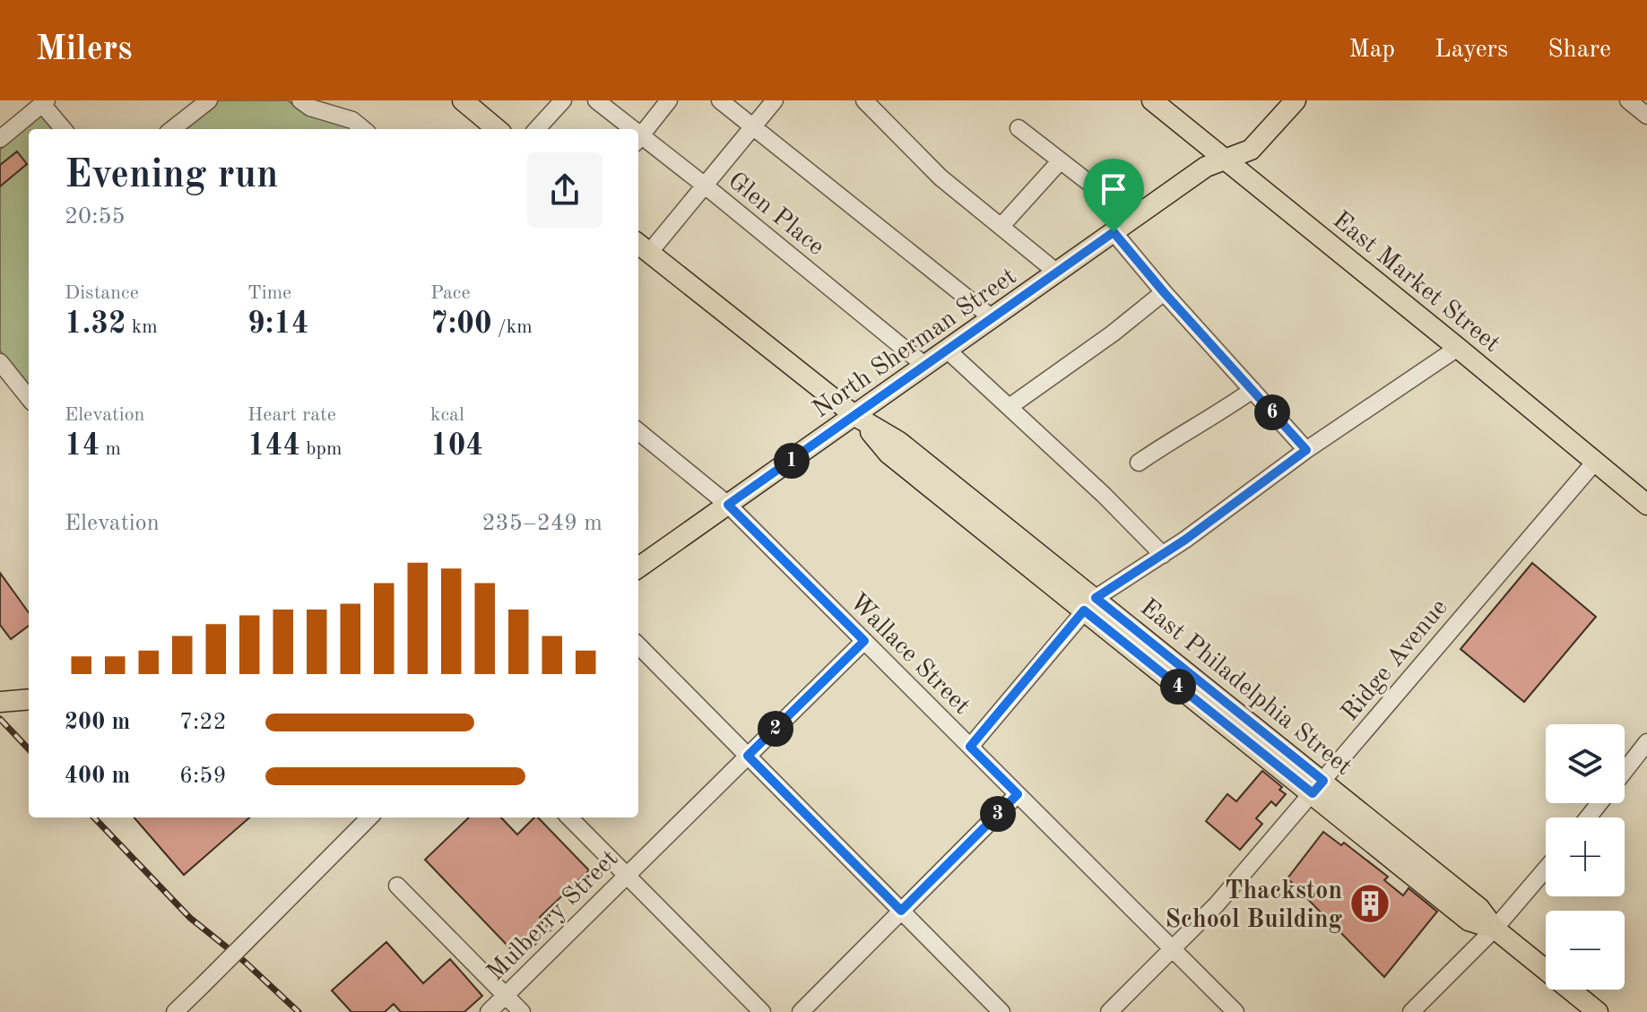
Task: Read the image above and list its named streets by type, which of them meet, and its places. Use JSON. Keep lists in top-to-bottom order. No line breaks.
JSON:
{"streets":{"main road":["East Market Street","North Sherman Street","East Philadelphia Street"],"street":["Glen Place","Wallace Street","Ridge Avenue","Mulberry Street"]},"crossings":[["Glen Place","North Sherman Street"],["East Market Street","North Sherman Street"],["East Market Street","Ridge Avenue"],["North Sherman Street","Wallace Street"],["North Sherman Street","East Philadelphia Street"],["Wallace Street","Ridge Avenue"],["Wallace Street","Mulberry Street"],["Ridge Avenue","East Philadelphia Street"]],"places":{"building":["Thackston School Building"]},"page":{"header":"Milers","nav":["Map","Layers","Share"],"heading":["Evening run","20:55"],"stats":[["Distance","1.32 km"],["Time","9:14"],["Pace","7:00 /km"],["Elevation","14 m"],["Heart rate","144 bpm"],["kcal","104"]],"pins":["6","1","4","2","3"],"chart":["Elevation","235–249 m"],"list":[{"name":"200 m","note":"7:22"},{"name":"400 m","note":"6:59"}],"map_buttons":["+","−"]}}
